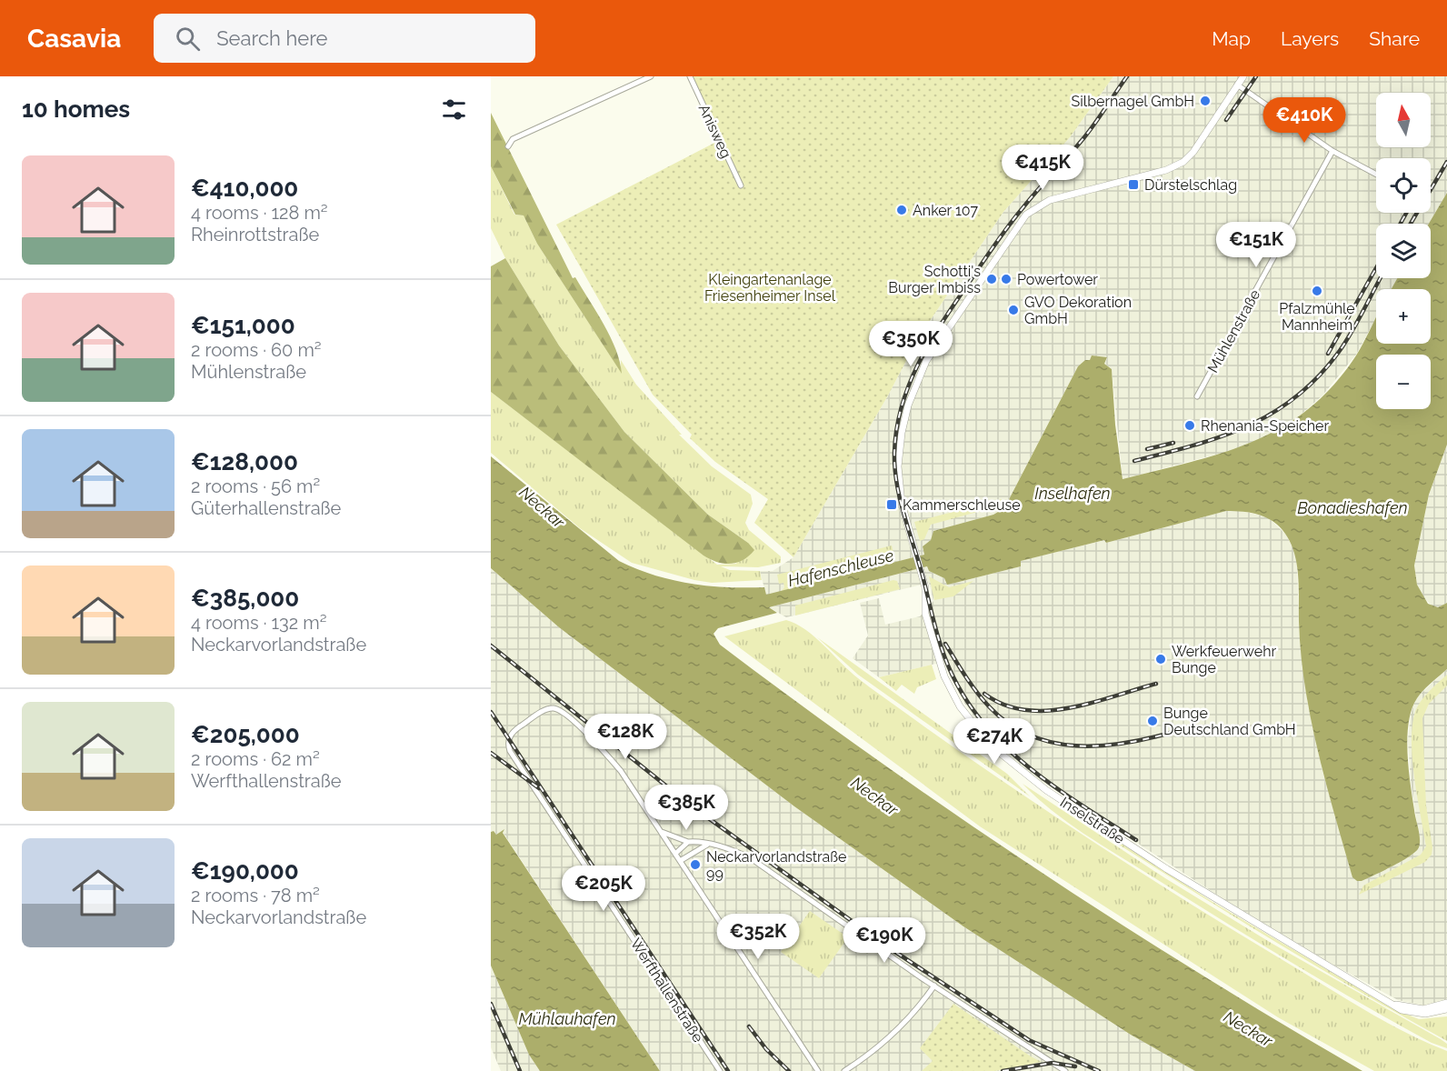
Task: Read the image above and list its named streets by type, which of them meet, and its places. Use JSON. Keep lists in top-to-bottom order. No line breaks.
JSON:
{"streets":{"street":["Anisweg","Mühlenstraße","Inselstraße","Werfthallenstraße"]},"water":["Inselhafen","Neckar","Bonadieshafen","Hafenschleuse","Mühlauhafen"],"parks":["Kleingartenanlage Friesenheimer Insel"],"places":{"other":["Silbernagel GmbH","Anker 107","Schotti's Burger Imbiss","Powertower","Pfalzmühle Mannheim","GVO Dekoration GmbH","Rhenania-Speicher","Werkfeuerwehr Bunge","Bunge Deutschland GmbH","Neckarvorlandstraße 99"],"transit":["Dürstelschlag","Kammerschleuse"]},"north":"top","page":{"header":"Casavia","search":"Search here","nav":["Map","Layers","Share"],"heading":"10 homes","map_buttons":["+","−"],"price":["€410K","€415K","€151K","€350K","€128K","€274K","€385K","€205K","€352K","€190K"],"list":[{"name":"€410,000","note":"4 rooms · 128 m² · Rheinrottstraße"},{"name":"€151,000","note":"2 rooms · 60 m² · Mühlenstraße"},{"name":"€128,000","note":"2 rooms · 56 m² · Güterhallenstraße"},{"name":"€385,000","note":"4 rooms · 132 m² · Neckarvorlandstraße"},{"name":"€205,000","note":"2 rooms · 62 m² · Werfthallenstraße"},{"name":"€190,000","note":"2 rooms · 78 m² · Neckarvorlandstraße"}]}}
